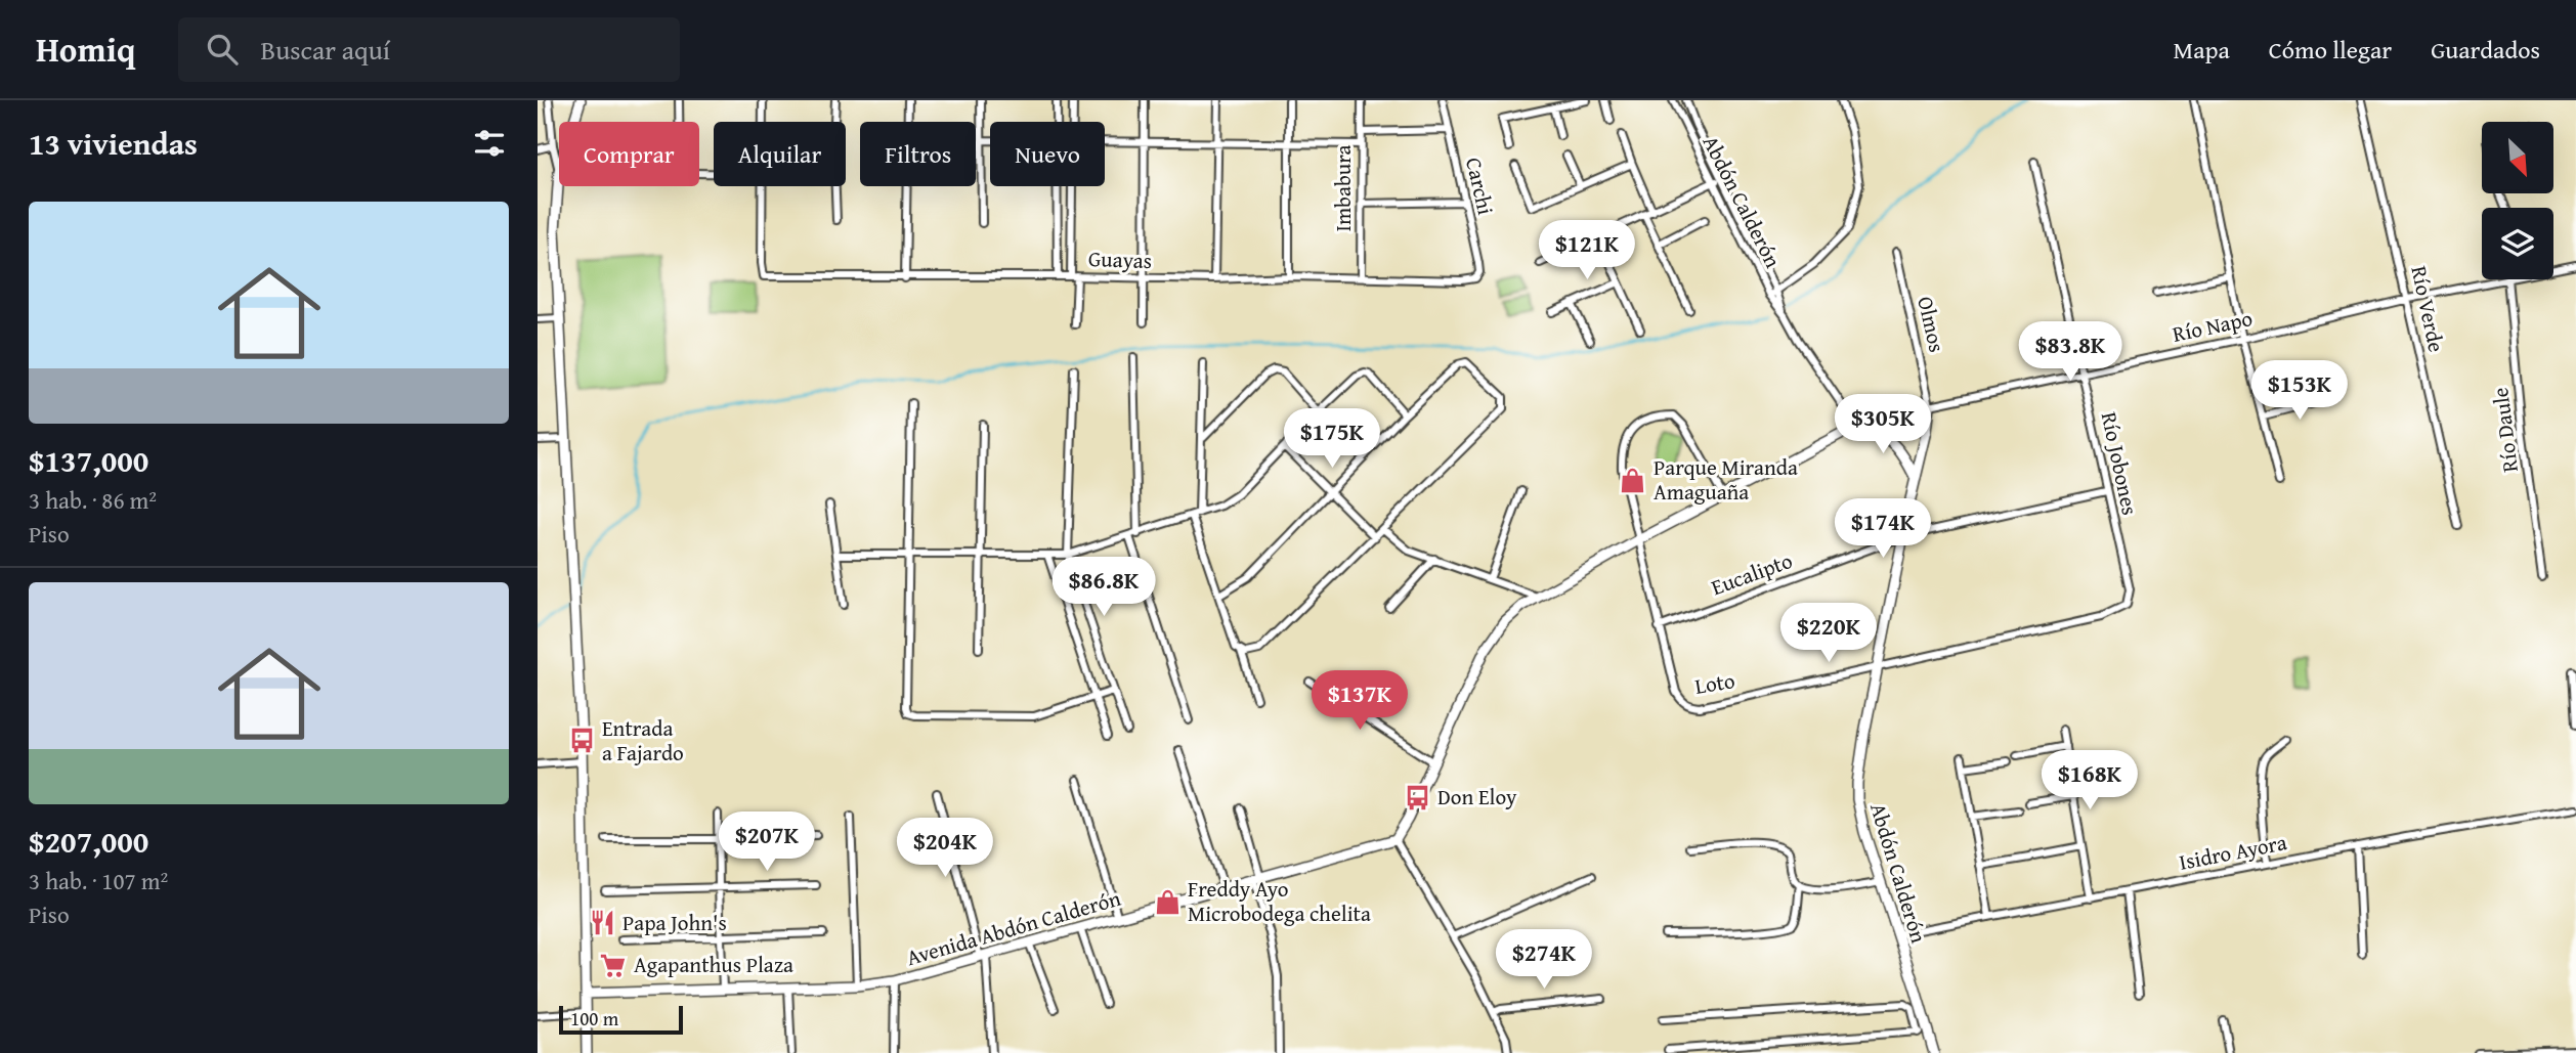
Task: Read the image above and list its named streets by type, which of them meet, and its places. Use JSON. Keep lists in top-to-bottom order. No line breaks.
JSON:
{"streets":{"street":["Carchi","Imbabura","Abdón Calderón","Guayas","Río Verde","Olmos","Río Napo","Río Daule","Río Jobones","Eucalipto","Loto","Isidro Ayora","Avenida Abdón Calderón"]},"crossings":[["Carchi","Guayas"],["Imbabura","Guayas"],["Abdón Calderón","Olmos"],["Abdón Calderón","Río Napo"],["Abdón Calderón","Eucalipto"],["Abdón Calderón","Loto"],["Abdón Calderón","Isidro Ayora"],["Río Verde","Río Napo"],["Olmos","Río Napo"],["Río Napo","Río Jobones"],["Río Jobones","Eucalipto"],["Río Jobones","Loto"],["Eucalipto","Loto"]],"places":{"shop":["Parque Miranda Amaguaña","Freddy Ayo Microbodega chelita"],"bus stop":["Entrada a Fajardo","Don Eloy"],"restaurant":["Papa John's"],"supermarket":["Agapanthus Plaza"]},"scale_bar":"100 m","north":"bottom right","page":{"header":"Homiq","search":"Buscar aquí","nav":["Mapa","Cómo llegar","Guardados"],"heading":"13 viviendas","chip":["Comprar","Alquilar","Filtros","Nuevo"],"list":[{"name":"$137,000","note":"3 hab. · 86 m² · Piso"},{"name":"$207,000","note":"3 hab. · 107 m² · Piso"}],"price":["$121K","$83.8K","$153K","$305K","$175K","$174K","$86.8K","$220K","$137K","$168K","$207K","$204K","$274K"],"scale":"100 m"}}
